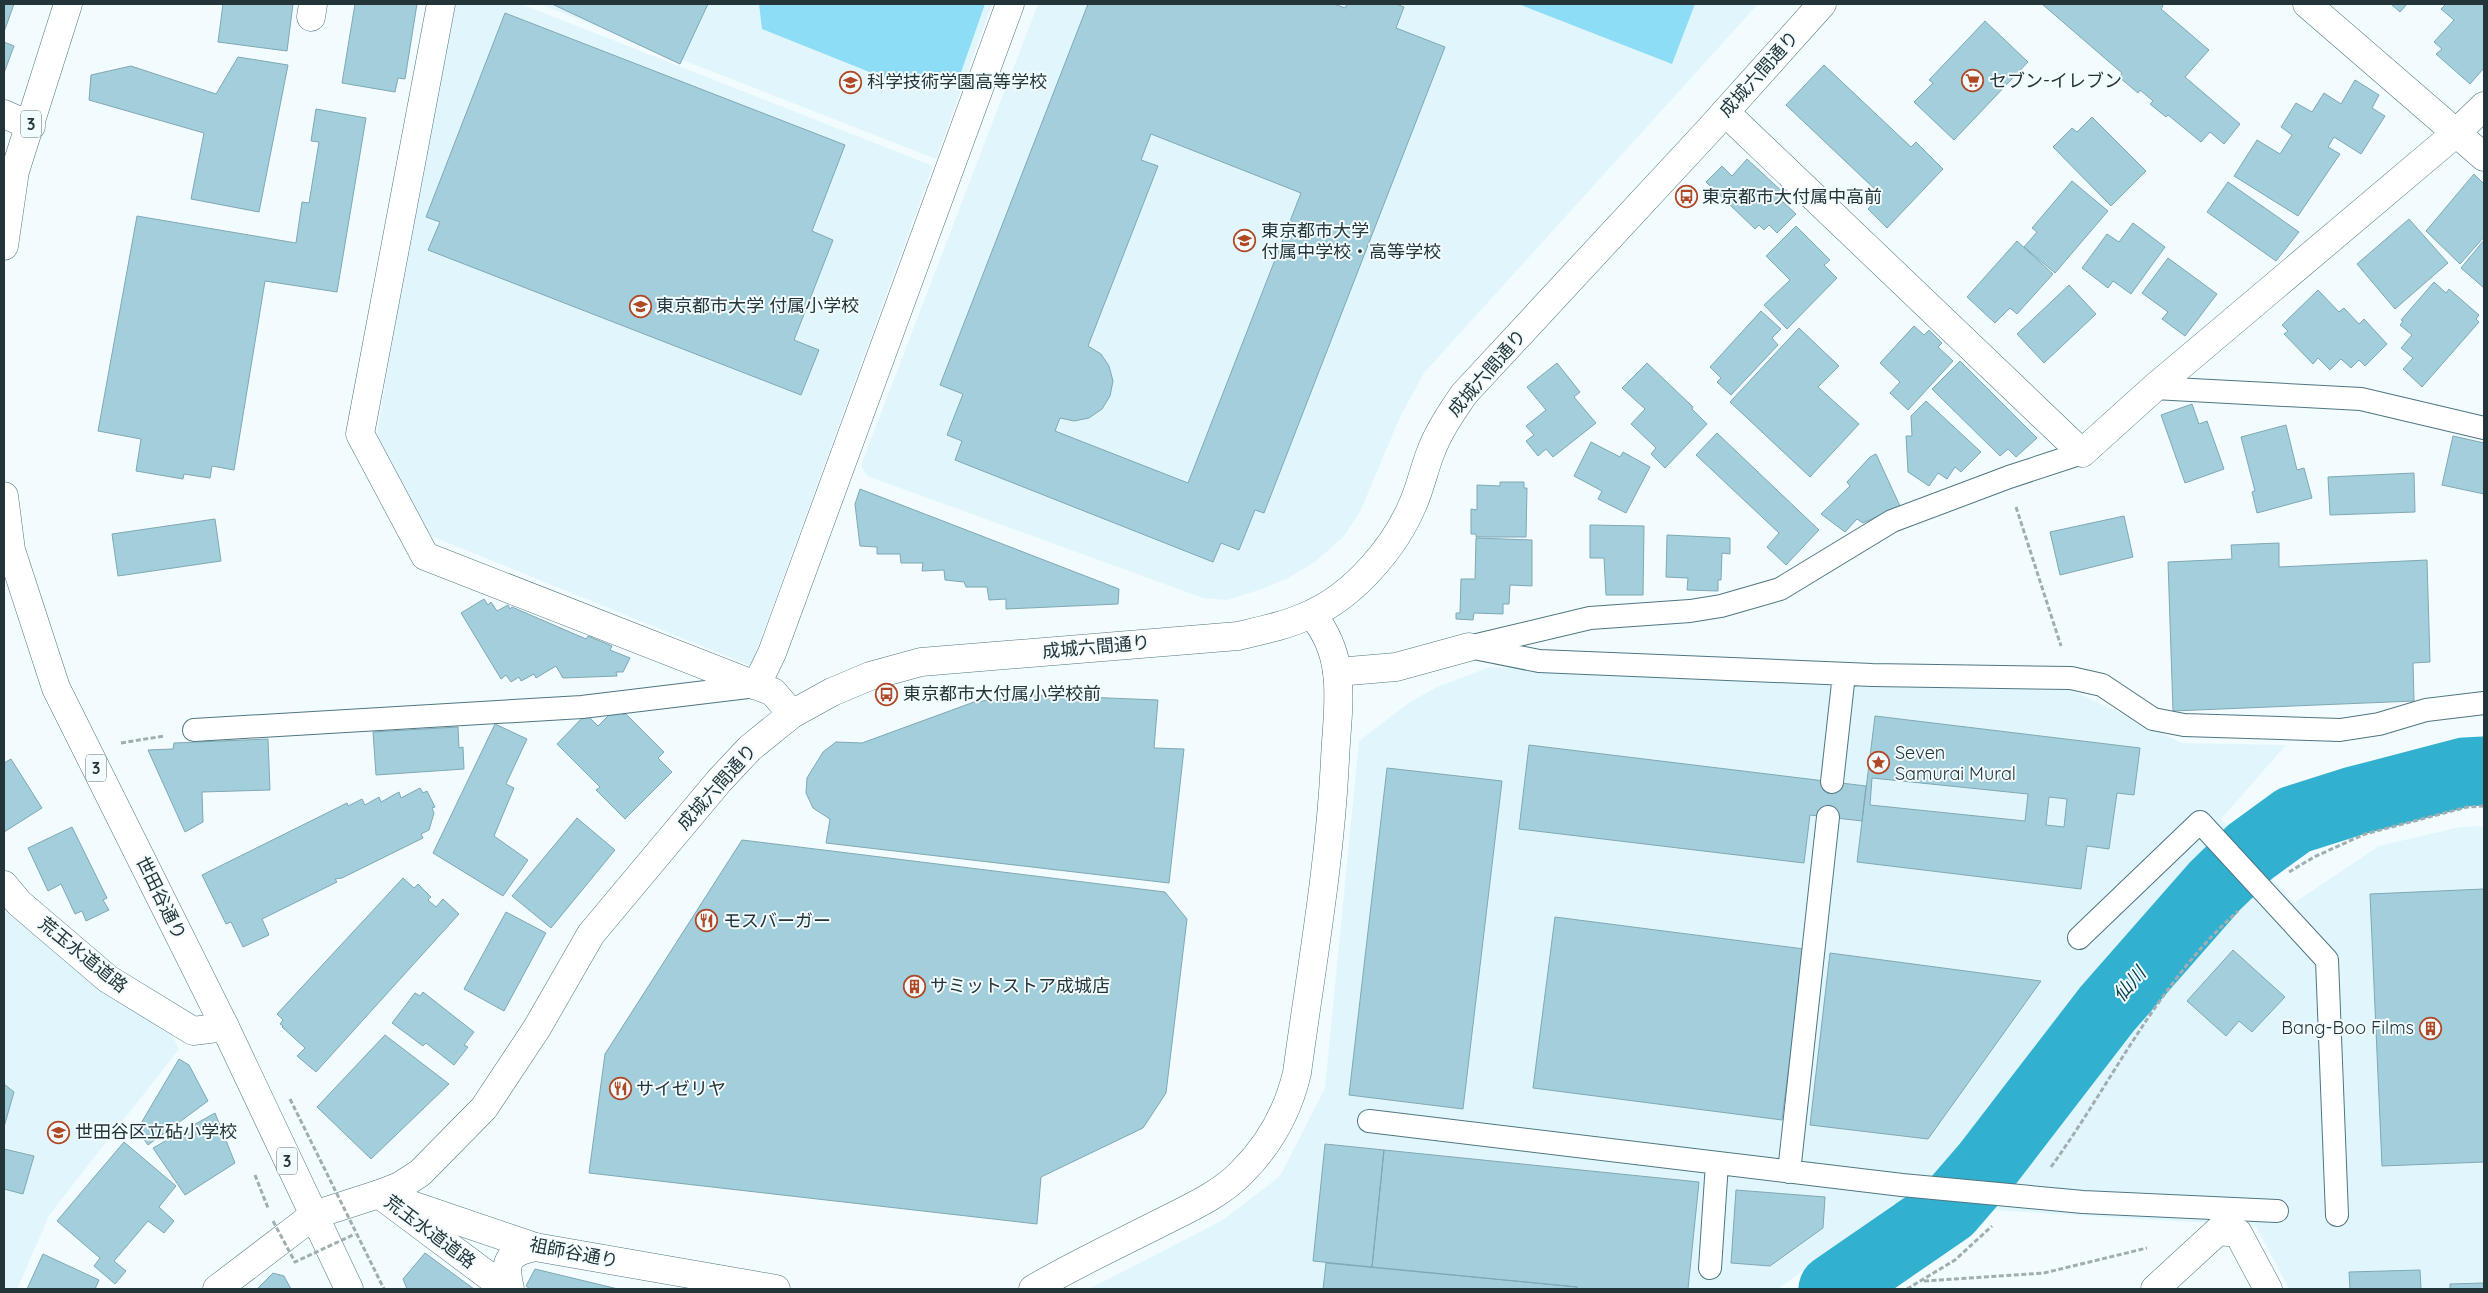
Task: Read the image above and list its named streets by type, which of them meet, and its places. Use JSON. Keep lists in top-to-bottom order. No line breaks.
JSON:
{"streets":{"street":["成城六間通り","3","世田谷通り","荒玉水道道路","祖師谷通り"]},"crossings":[["成城六間通り","世田谷通り"],["成城六間通り","荒玉水道道路"],["成城六間通り","祖師谷通り"],["世田谷通り","荒玉水道道路"],["荒玉水道道路","祖師谷通り"]],"water":["仙川"],"places":{"supermarket":["セブン-イレブン"],"school or university":["科学技術学園高等学校","東京都市大学 付属中学校・高等学校","東京都市大学 付属小学校","世田谷区立砧小学校"],"bus stop":["東京都市大付属中高前","東京都市大付属小学校前"],"place":["Seven Samurai Mural"],"restaurant":["モスバーガー","サイゼリヤ"],"building":["サミットストア成城店","Bang-Boo Films"]}}
